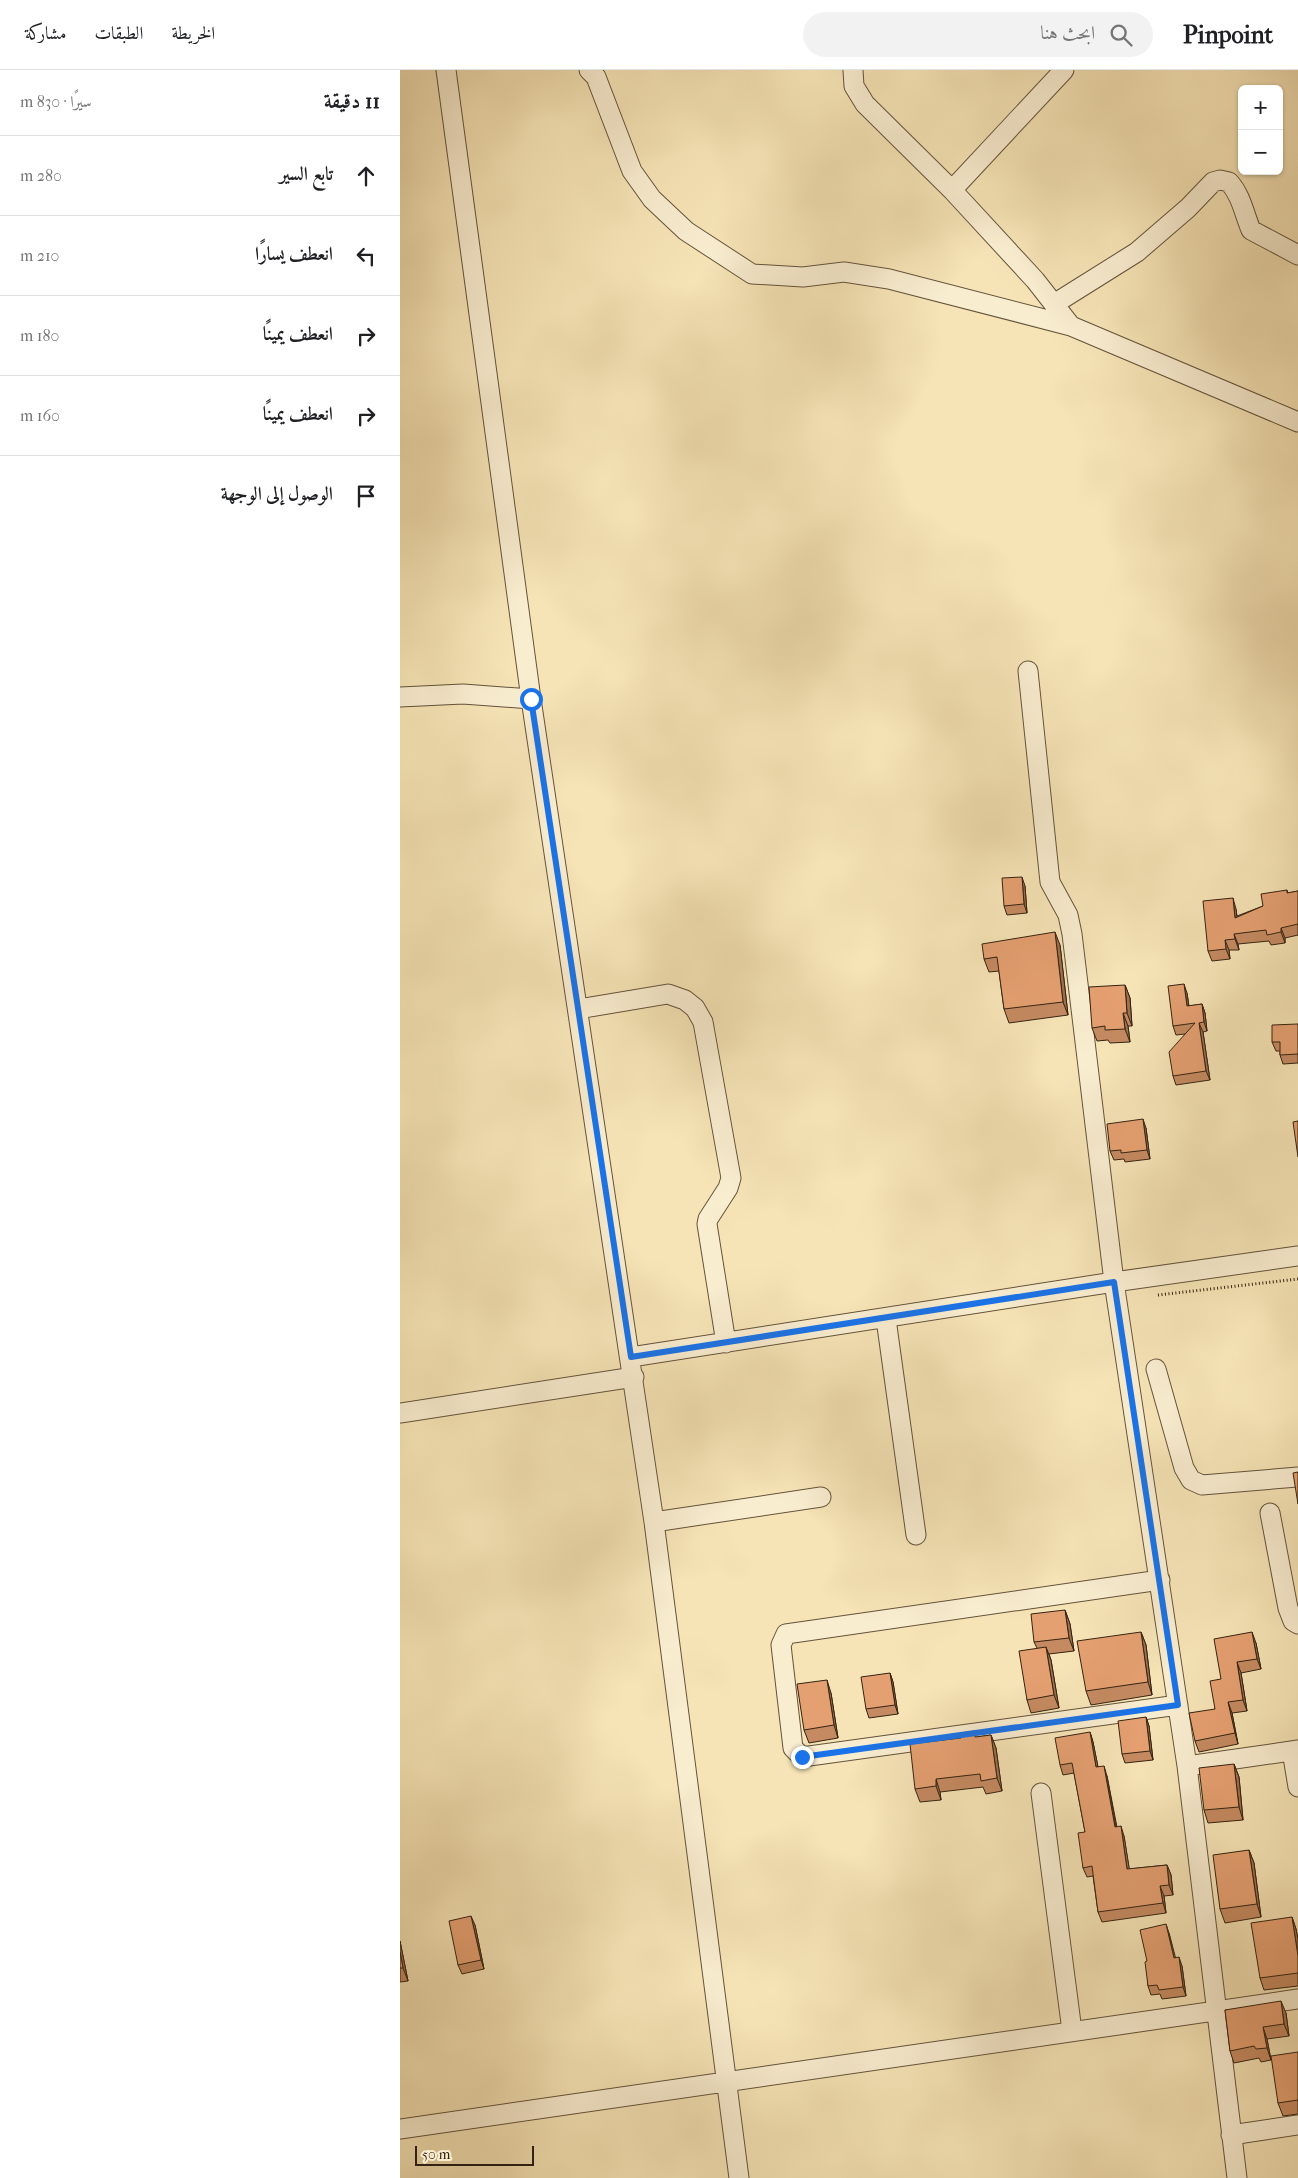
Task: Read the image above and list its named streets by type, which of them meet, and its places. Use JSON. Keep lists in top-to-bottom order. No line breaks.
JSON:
{"scale_bar":"50 m","page":{"header":"Pinpoint","search":"ابحث هنا","nav":["الخريطة","الطبقات","مشاركة"],"heading":["11 دقيقة","سيرًا · 830 m"],"map_buttons":["+","−"],"list":[["تابع السير","280 m"],["انعطف يسارًا","210 m"],["انعطف يمينًا","180 m"],["انعطف يمينًا","160 m"],"الوصول إلى الوجهة"],"scale":"50 m"}}
